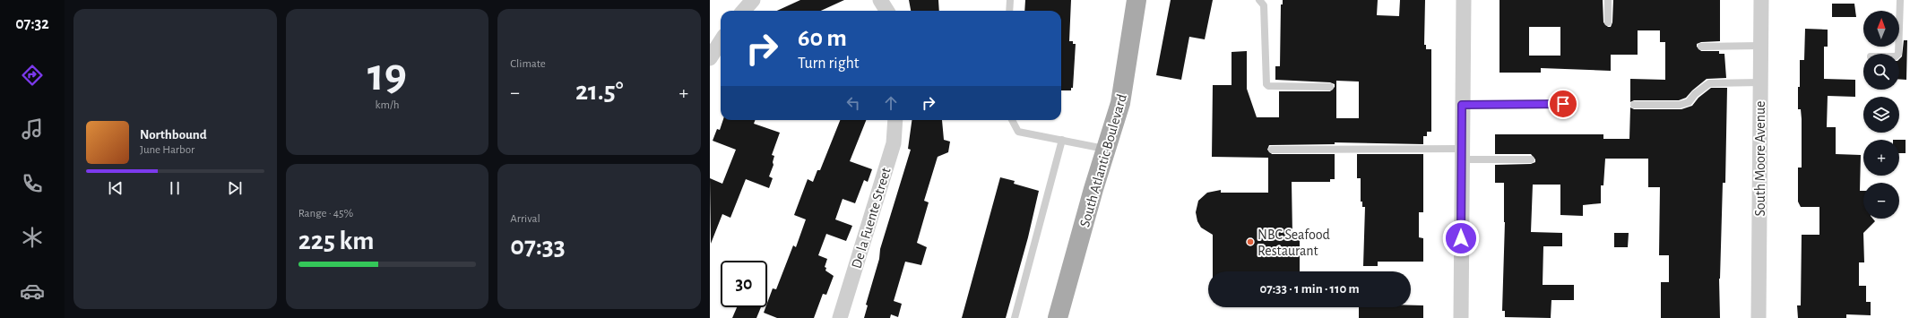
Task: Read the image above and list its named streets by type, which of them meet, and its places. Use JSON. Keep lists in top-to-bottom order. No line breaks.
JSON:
{"streets":{"main road":["South Atlantic Boulevard"],"street":["South Moore Avenue","De la Fuente Street"]},"places":["NBC Seafood Restaurant"],"north":"top","page":{"tabs":"07:32","tile":[["19","km/h"],"Climate",["Range · 45%","225 km"],["Arrival","07:33"]],"map_buttons":["+","−"],"turn":["60 m","Turn right"],"heat":["−","21.5°","+"],"song":["Northbound","June Harbor"],"limit":"30","trip":"07:33 · 1 min · 110 m"}}
